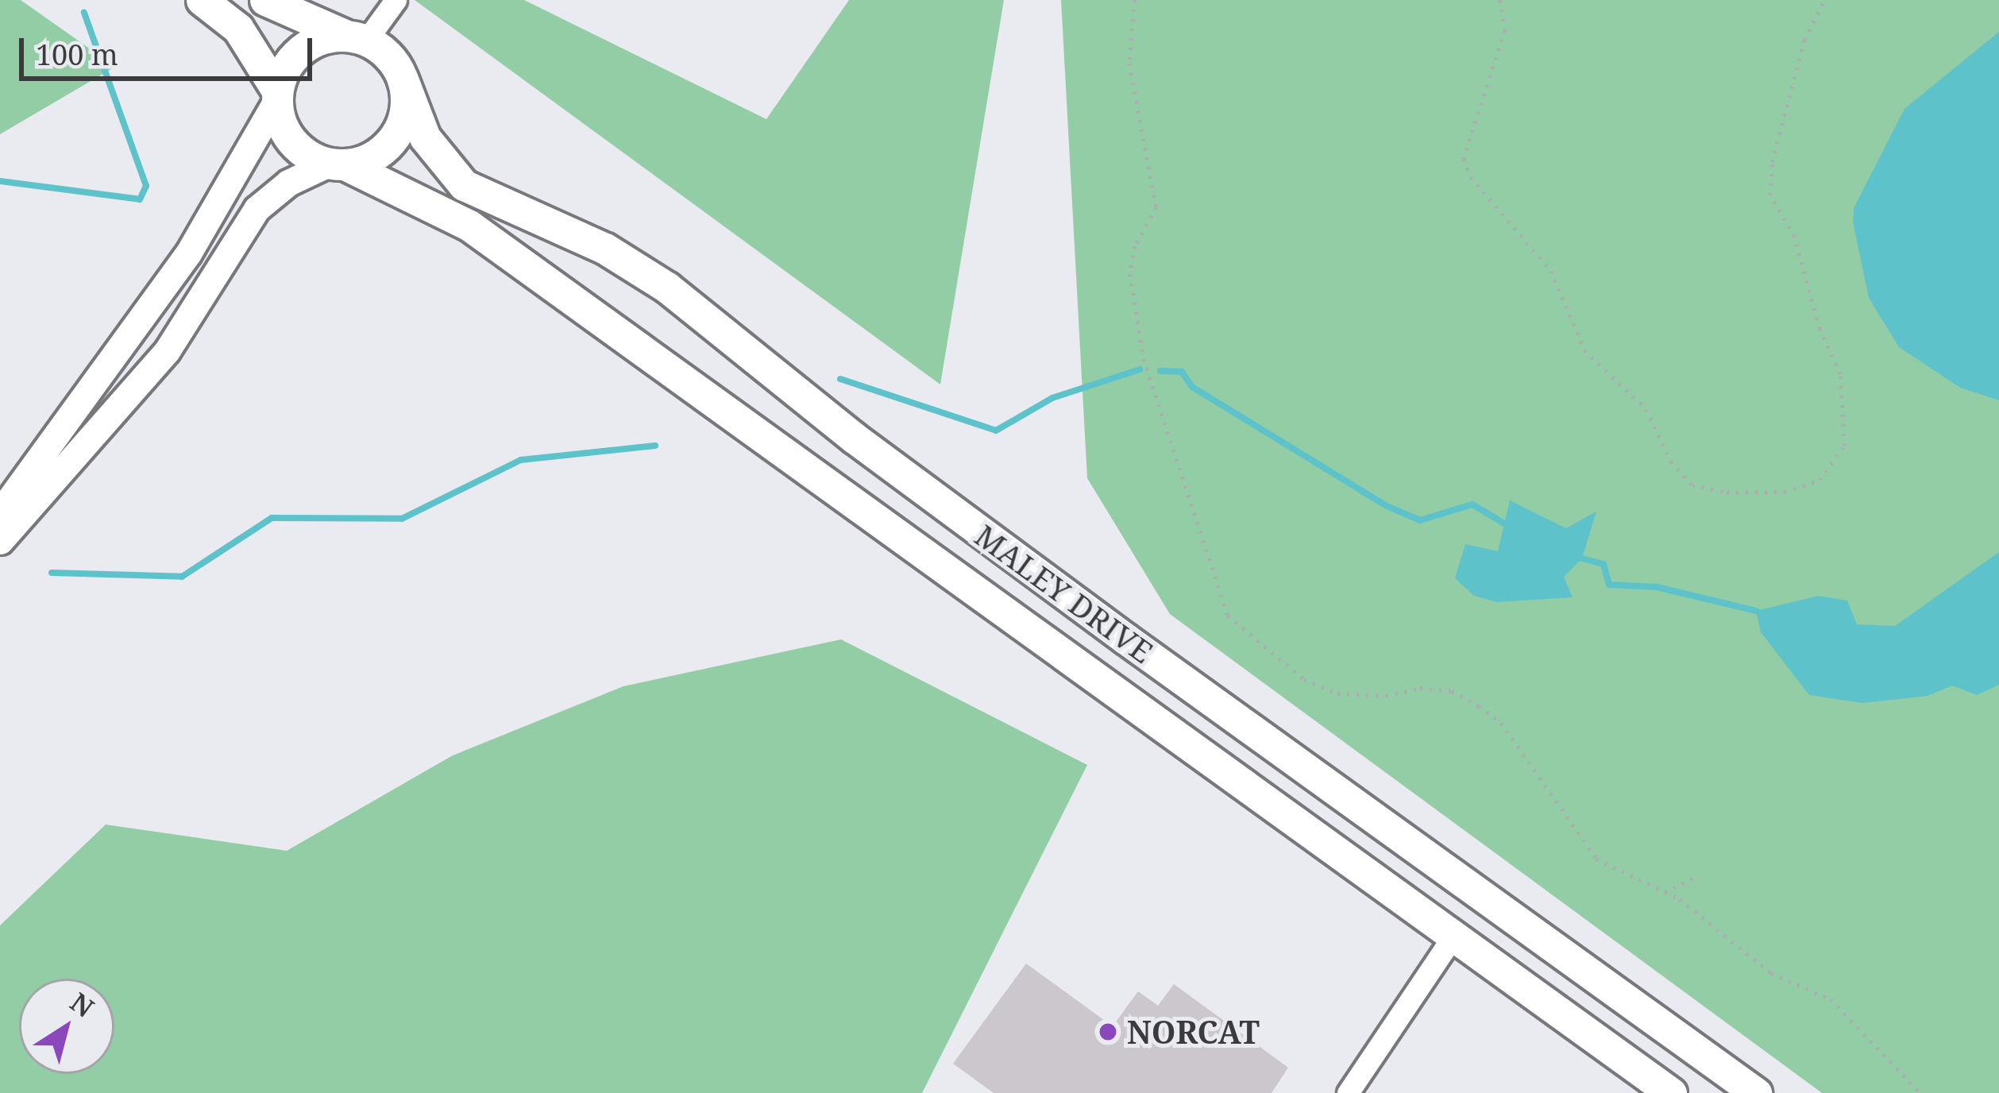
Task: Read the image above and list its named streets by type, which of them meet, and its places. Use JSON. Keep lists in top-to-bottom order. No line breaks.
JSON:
{"streets":{"highway":["MALEY DRIVE"]},"places":["NORCAT"],"scale_bar":"100 m","north":"top right"}
